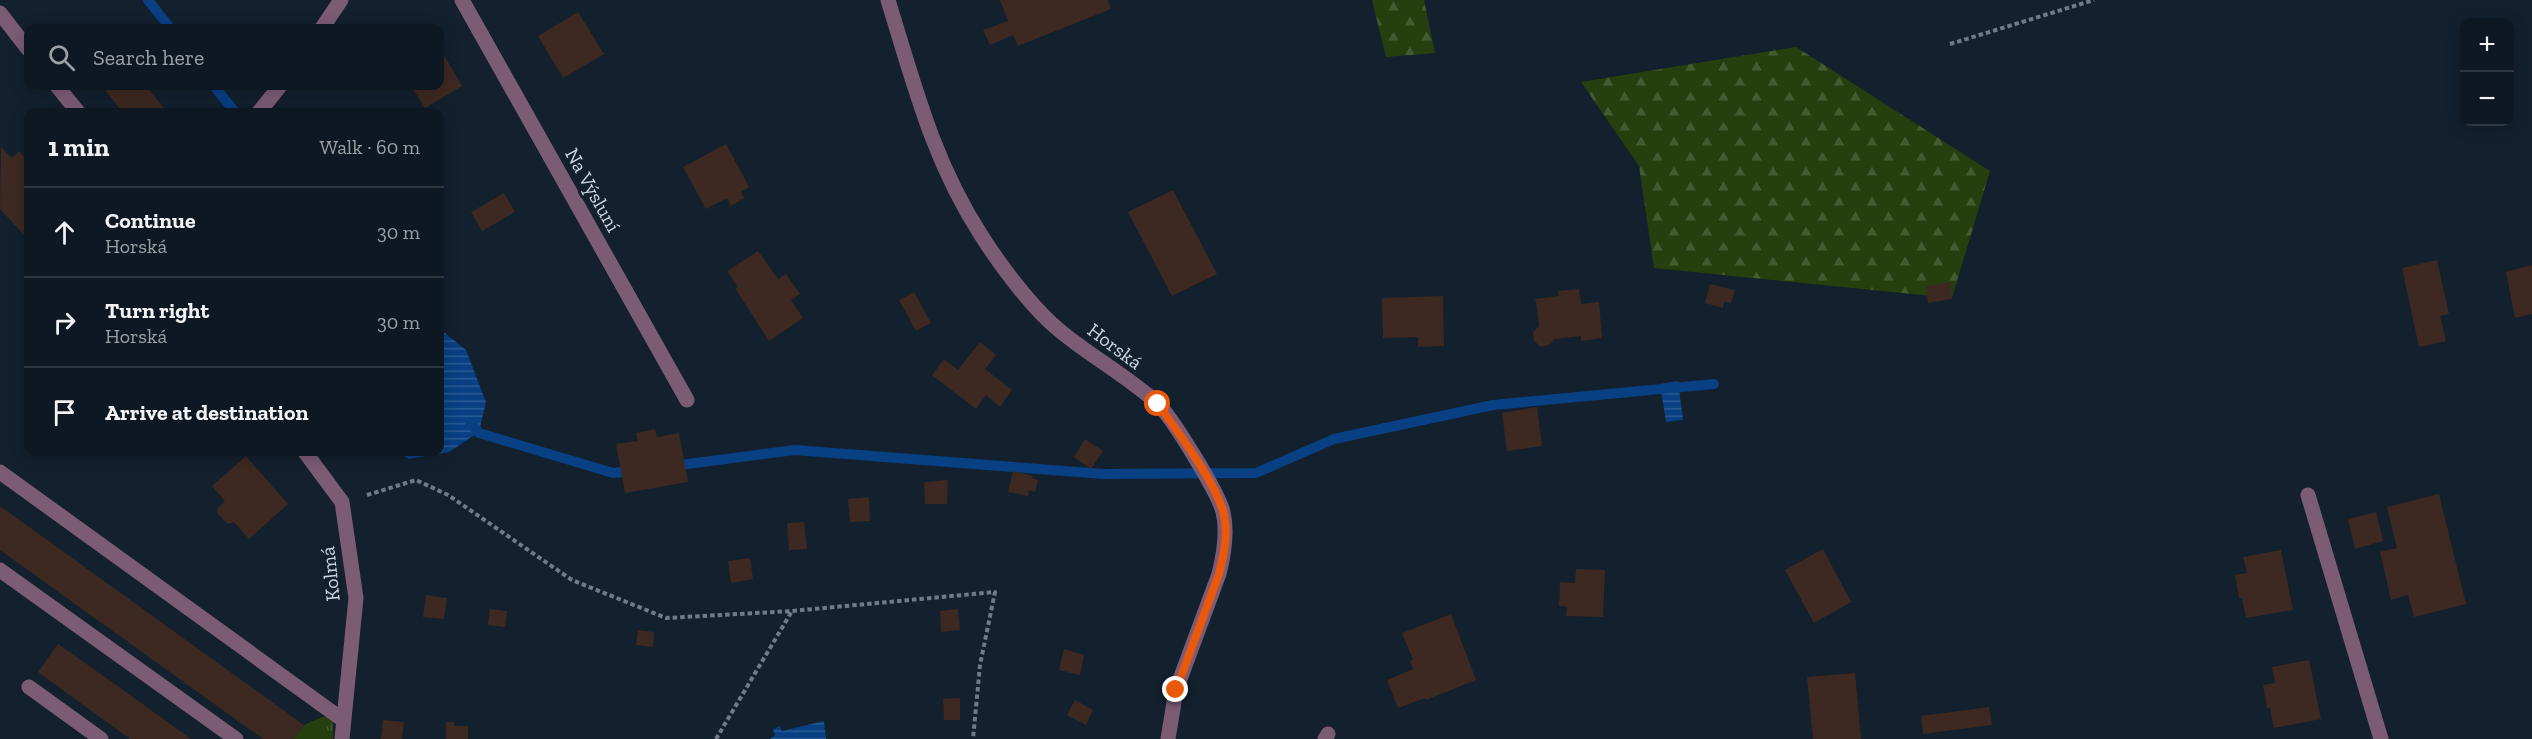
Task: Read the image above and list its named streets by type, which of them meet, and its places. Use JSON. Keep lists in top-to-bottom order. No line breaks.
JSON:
{"streets":{"street":["Na Výsluní","Horská","Kolmá"]},"page":{"map_buttons":["+","−"],"search":"Search here","heading":["1 min","Walk · 60 m"],"list":[["Continue","Horská","30 m"],["Turn right","Horská","30 m"],"Arrive at destination"]}}
